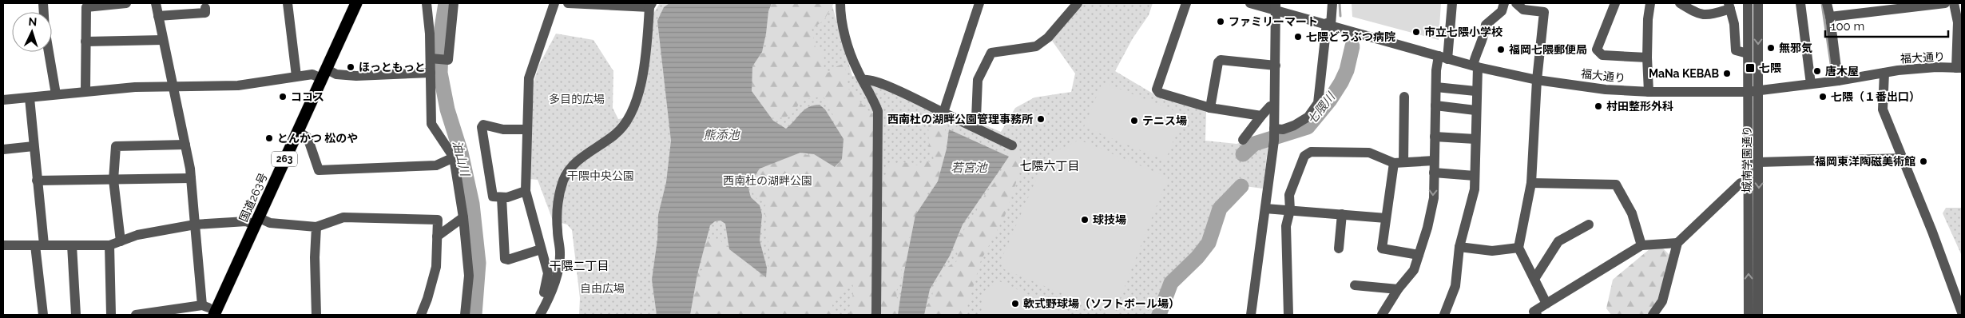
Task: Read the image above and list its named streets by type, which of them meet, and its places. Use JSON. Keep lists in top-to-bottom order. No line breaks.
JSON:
{"streets":{"highway":["263","国道263号"],"street":["福大通り","城南学園通り"]},"crossings":[["福大通り","城南学園通り"]],"districts":["七隈六丁目","干隈二丁目"],"water":["七隈川","熊添池","油山川","若宮池"],"parks":["多目的広場","干隈中央公園","西南杜の湖畔公園","自由広場"],"places":{"other":["ファミリーマート","市立七隈小学校","七隈どうぶつ病院","無邪気","福岡七隈郵便局","ほっともっと","唐木屋","MaNa KEBAB","ココス","七隈（１番出口）","村田整形外科","西南杜の湖畔公園管理事務所","テニス場","とんかつ 松のや","福岡東洋陶磁美術館","球技場","軟式野球場（ソフトボール場）"],"transit":["七隈"]},"scale_bar":"100 m","north":"top"}
